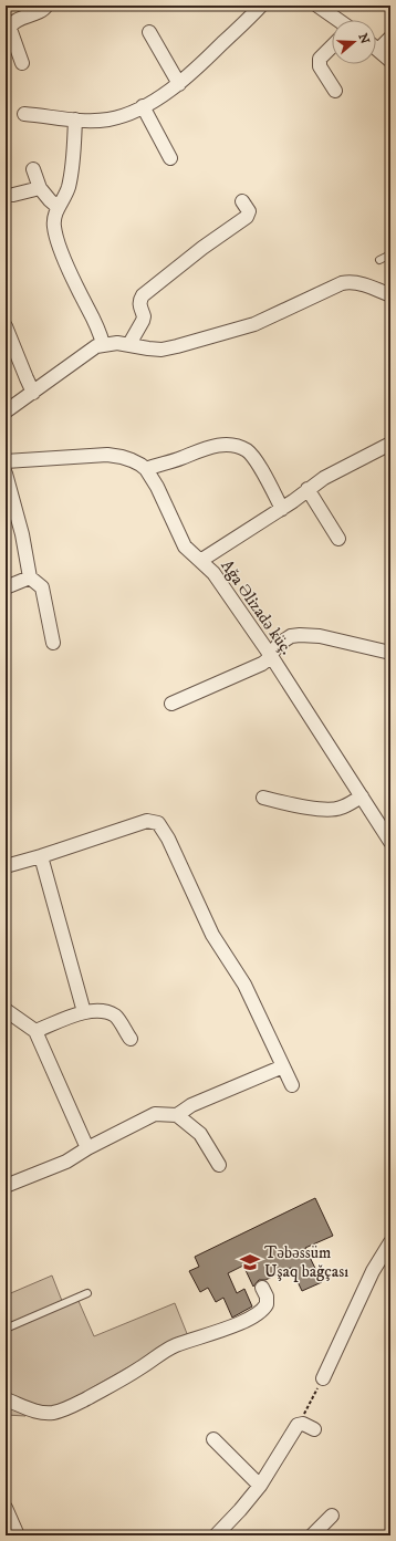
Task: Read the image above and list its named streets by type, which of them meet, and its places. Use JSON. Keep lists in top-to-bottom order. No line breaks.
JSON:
{"streets":{"street":["Ağa Əlizadə küç."]},"places":{"school or university":["Təbəssüm Uşaq bağçası"]},"north":"right"}
